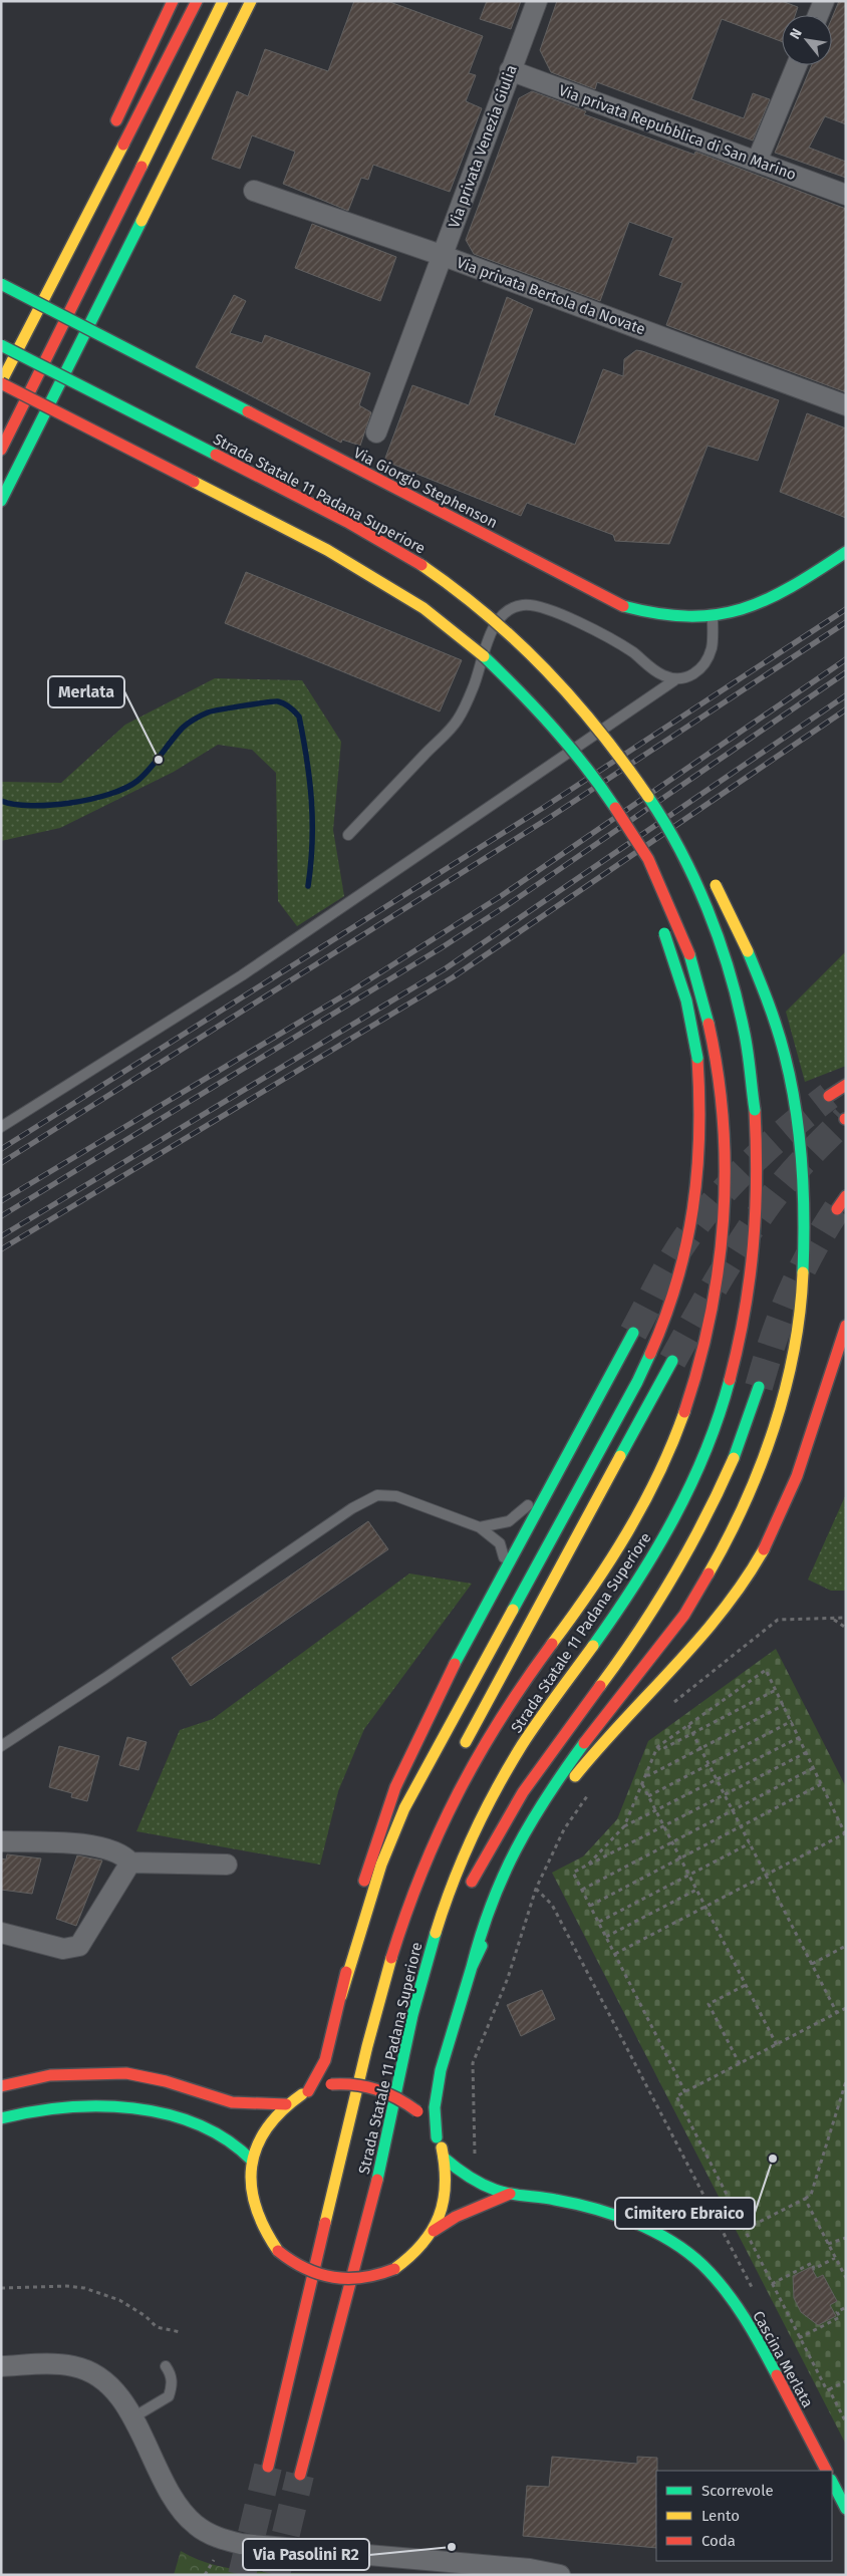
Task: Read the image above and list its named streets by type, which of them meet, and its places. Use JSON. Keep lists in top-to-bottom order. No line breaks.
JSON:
{"streets":{"main road":["Via Giorgio Stephenson","Strada Statale 11 Padana Superiore","Cascina Merlata"],"street":["Via privata Repubblica di San Marino","Via privata Venezia Giulia","Via privata Bertola da Novate"]},"crossings":[["Via privata Repubblica di San Marino","Via privata Venezia Giulia"],["Via privata Venezia Giulia","Via privata Bertola da Novate"]],"places":["Merlata","Cimitero Ebraico","Via Pasolini R2"],"legend":["Scorrevole","Lento","Coda"],"north":"top left"}
